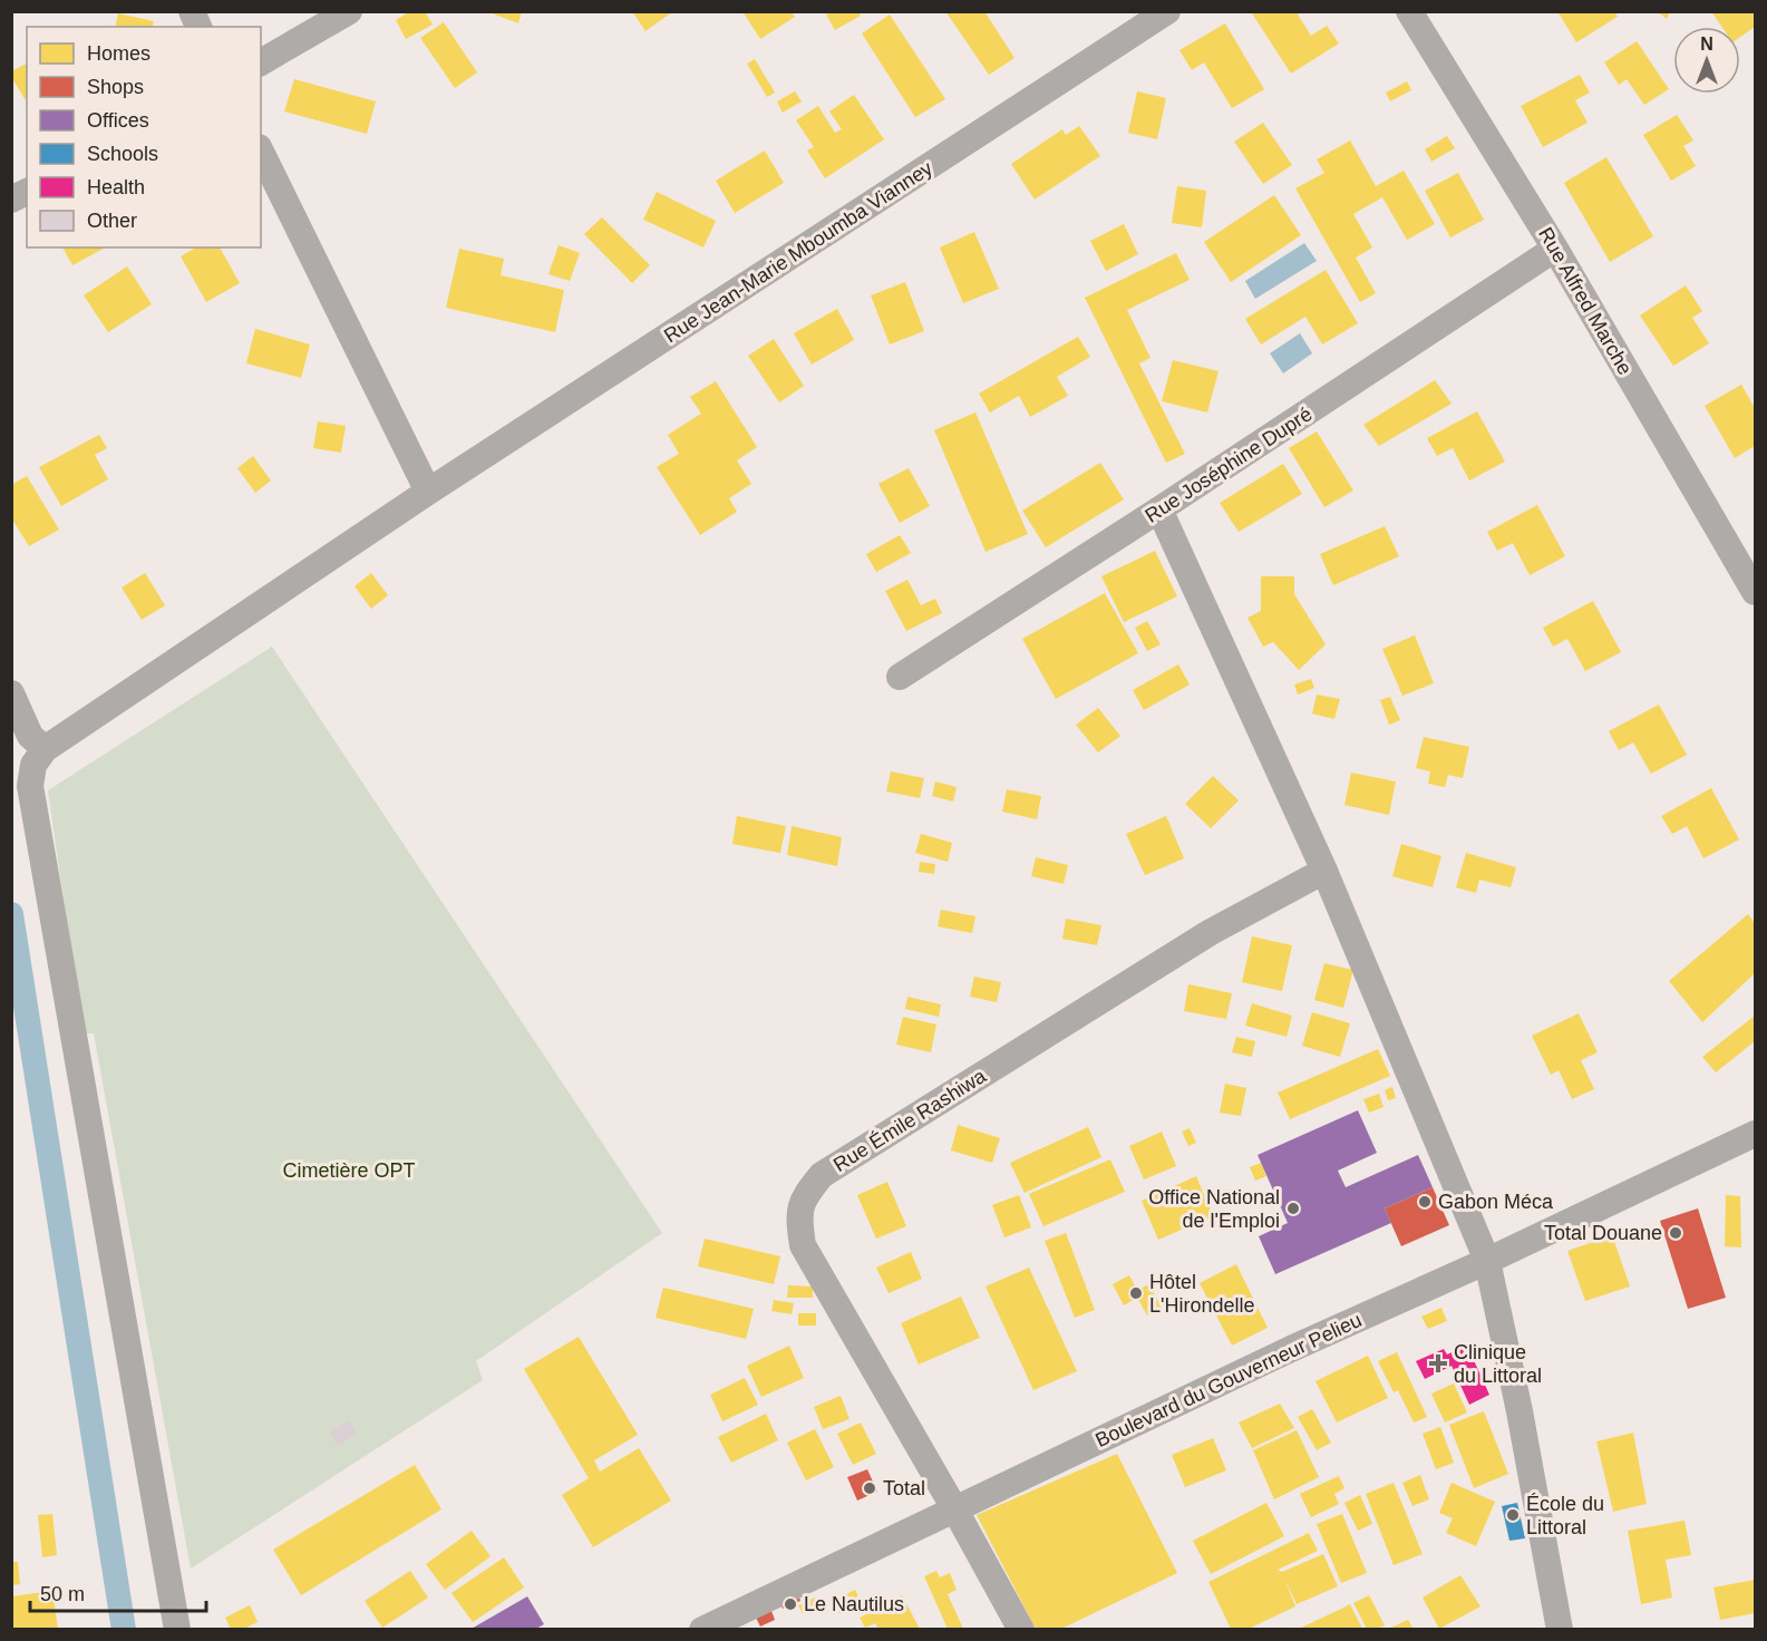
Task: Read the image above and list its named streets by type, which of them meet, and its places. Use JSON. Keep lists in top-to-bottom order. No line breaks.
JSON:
{"streets":{"street":["Rue Jean-Marie Mboumba Vianney","Rue Alfred Marche","Rue Joséphine Dupré","Rue Émile Rashiwa","Boulevard du Gouverneur Pelieu"]},"crossings":[["Rue Alfred Marche","Rue Joséphine Dupré"],["Rue Émile Rashiwa","Boulevard du Gouverneur Pelieu"]],"parks":["Cimetière OPT"],"places":{"other":["Gabon Méca","Office National de l'Emploi","Total Douane","Hôtel L'Hirondelle","Total","École du Littoral","Le Nautilus"],"health":["Clinique du Littoral"]},"legend":["Homes","Shops","Offices","Schools","Health","Other"],"scale_bar":"50 m","north":"top"}
